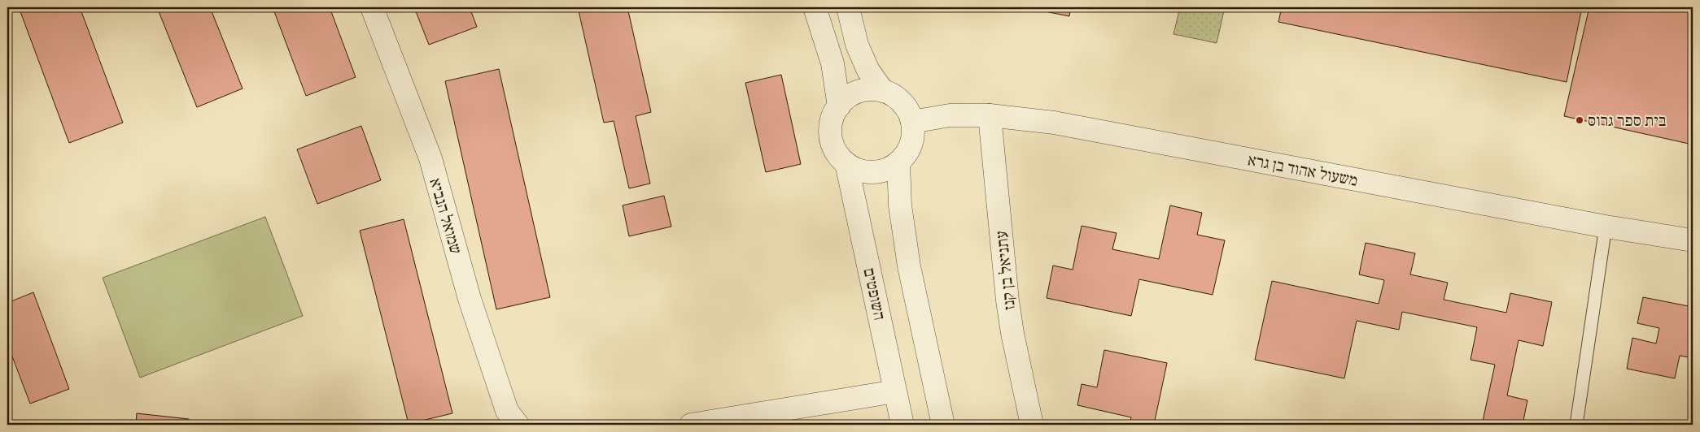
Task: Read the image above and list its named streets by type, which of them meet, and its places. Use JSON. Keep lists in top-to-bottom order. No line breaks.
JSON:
{"streets":{"street":["משעול אהוד בן גרא","שמואל הנביא","עתניאל בן קנז","השופטים"]},"crossings":[["משעול אהוד בן גרא","עתניאל בן קנז"],["משעול אהוד בן גרא","השופטים"]],"places":["בית ספר גרוס"]}
